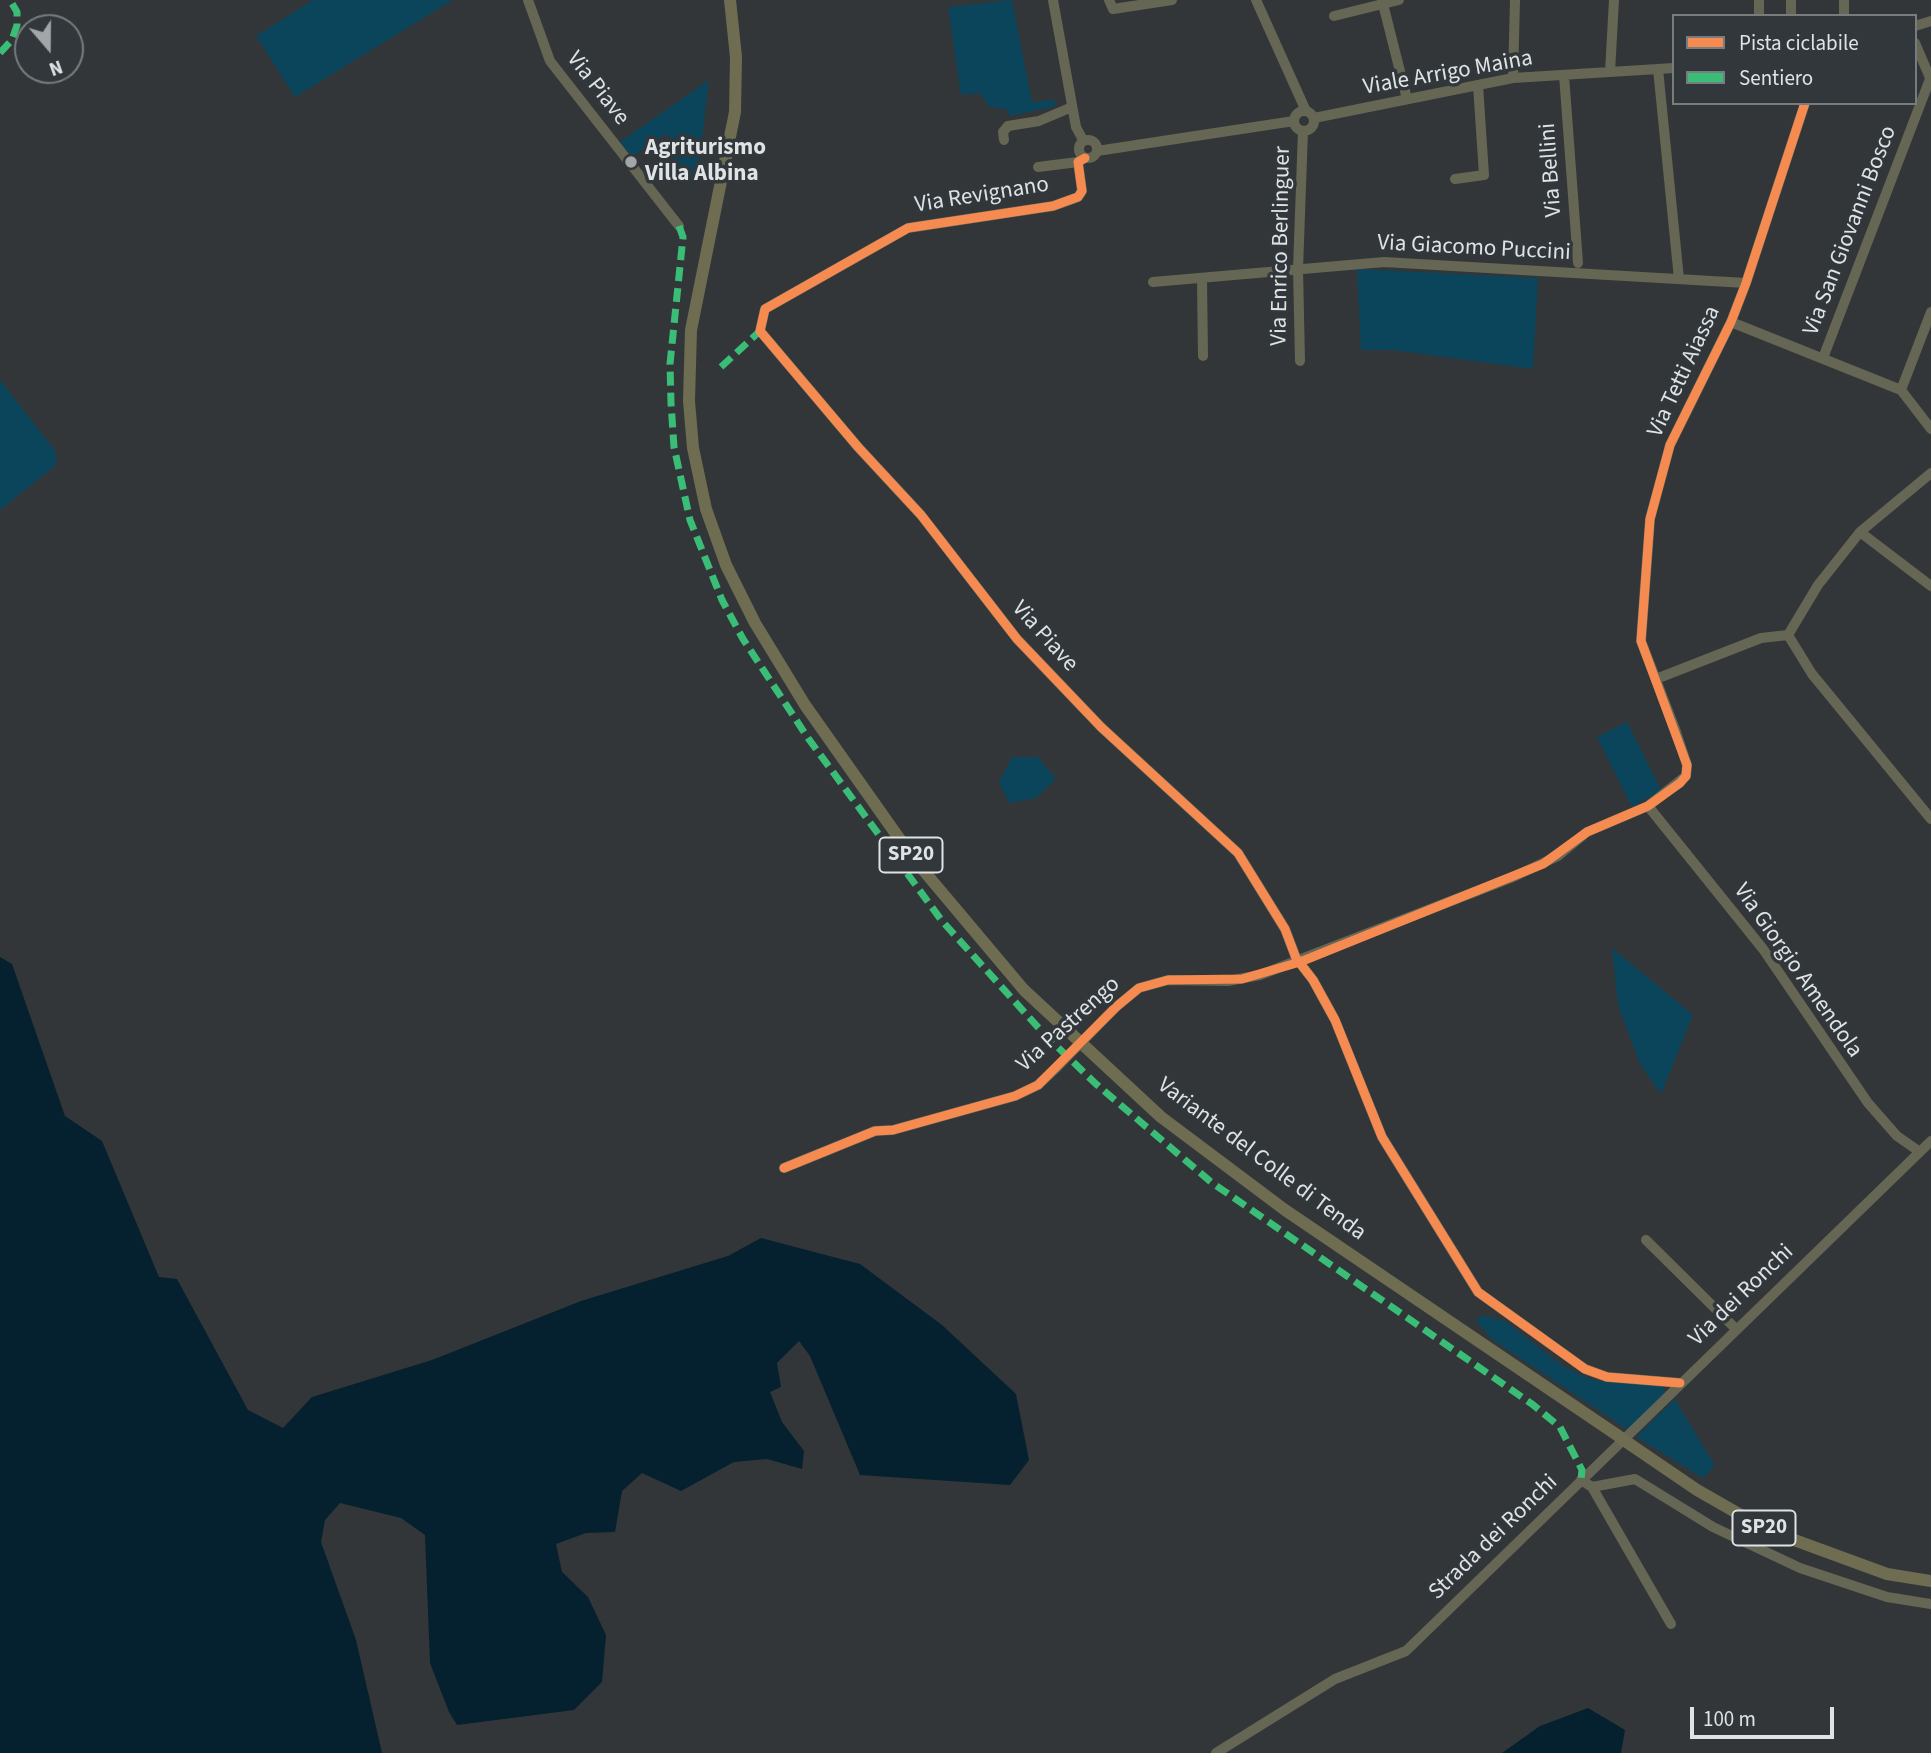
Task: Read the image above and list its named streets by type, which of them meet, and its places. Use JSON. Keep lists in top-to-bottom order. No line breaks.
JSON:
{"streets":{"main road":["SP20","Variante del Colle di Tenda"],"street":["Viale Arrigo Maina","Via Piave","Via Bellini","Via Revignano","Via San Giovanni Bosco","Via Enrico Berlinguer","Via Giacomo Puccini","Via Tetti Aiassa","Via Giorgio Amendola","Via Pastrengo","Via dei Ronchi","Strada dei Ronchi"]},"crossings":[["Viale Arrigo Maina","Via Bellini"],["Viale Arrigo Maina","Via Enrico Berlinguer"],["Via Piave","Via Revignano"],["Via Piave","Via Pastrengo"],["Via Piave","Via dei Ronchi"],["Via Enrico Berlinguer","Via Giacomo Puccini"],["Via Giacomo Puccini","Via Tetti Aiassa"],["Via Tetti Aiassa","Via Giorgio Amendola"],["Via Tetti Aiassa","Via Pastrengo"],["Via Giorgio Amendola","Via Pastrengo"],["Via Giorgio Amendola","Via dei Ronchi"],["Via dei Ronchi","Strada dei Ronchi"]],"places":["Agriturismo Villa Albina"],"legend":["Pista ciclabile","Sentiero"],"scale_bar":"100 m","north":"bottom"}
